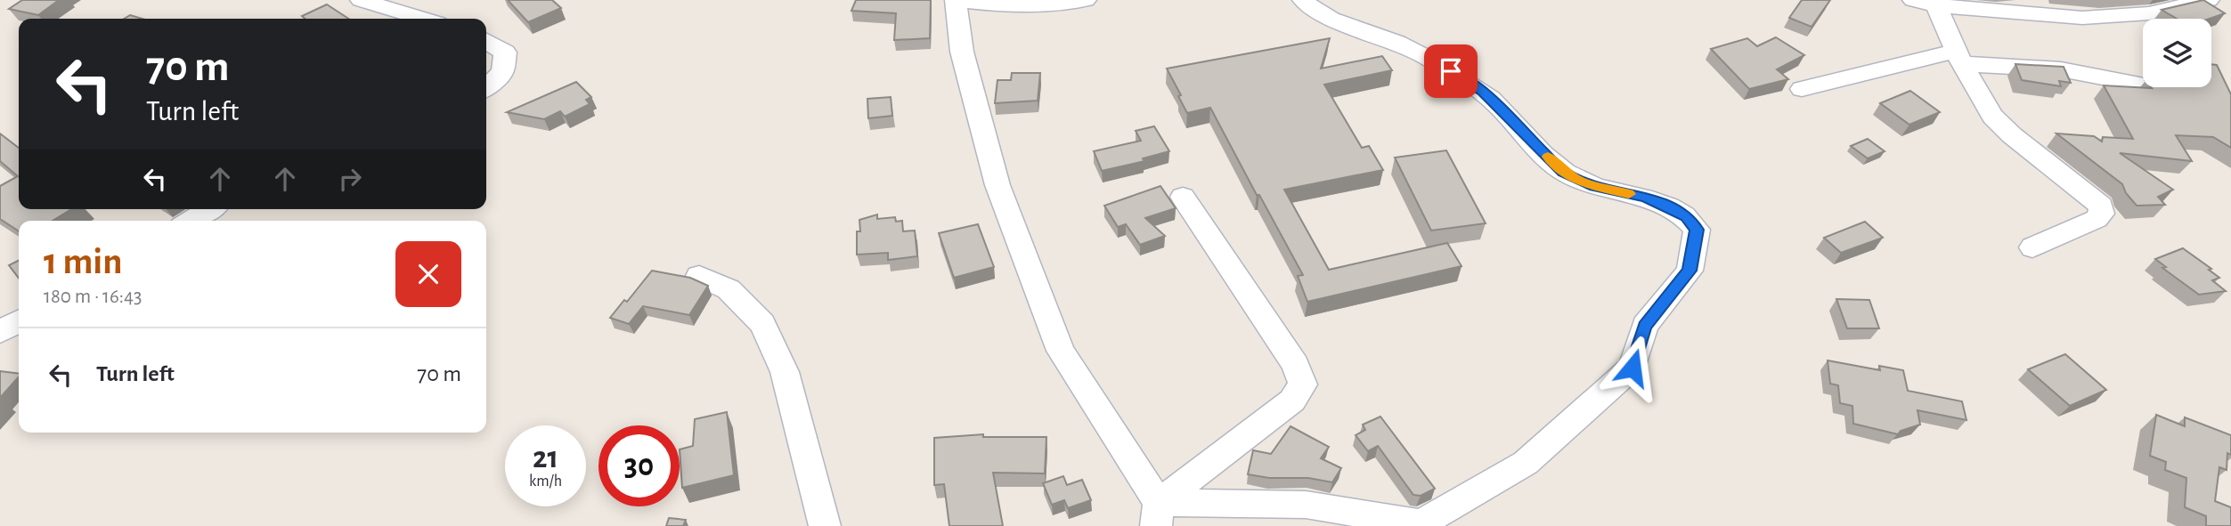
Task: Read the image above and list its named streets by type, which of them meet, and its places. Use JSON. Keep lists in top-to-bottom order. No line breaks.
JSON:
{"page":{"turn":["70 m","Turn left"],"heading":["1 min","180 m · 16:43"],"list":[{"name":"Turn left","value":"70 m"}],"speed":"21 km/h","limit":"30"}}
